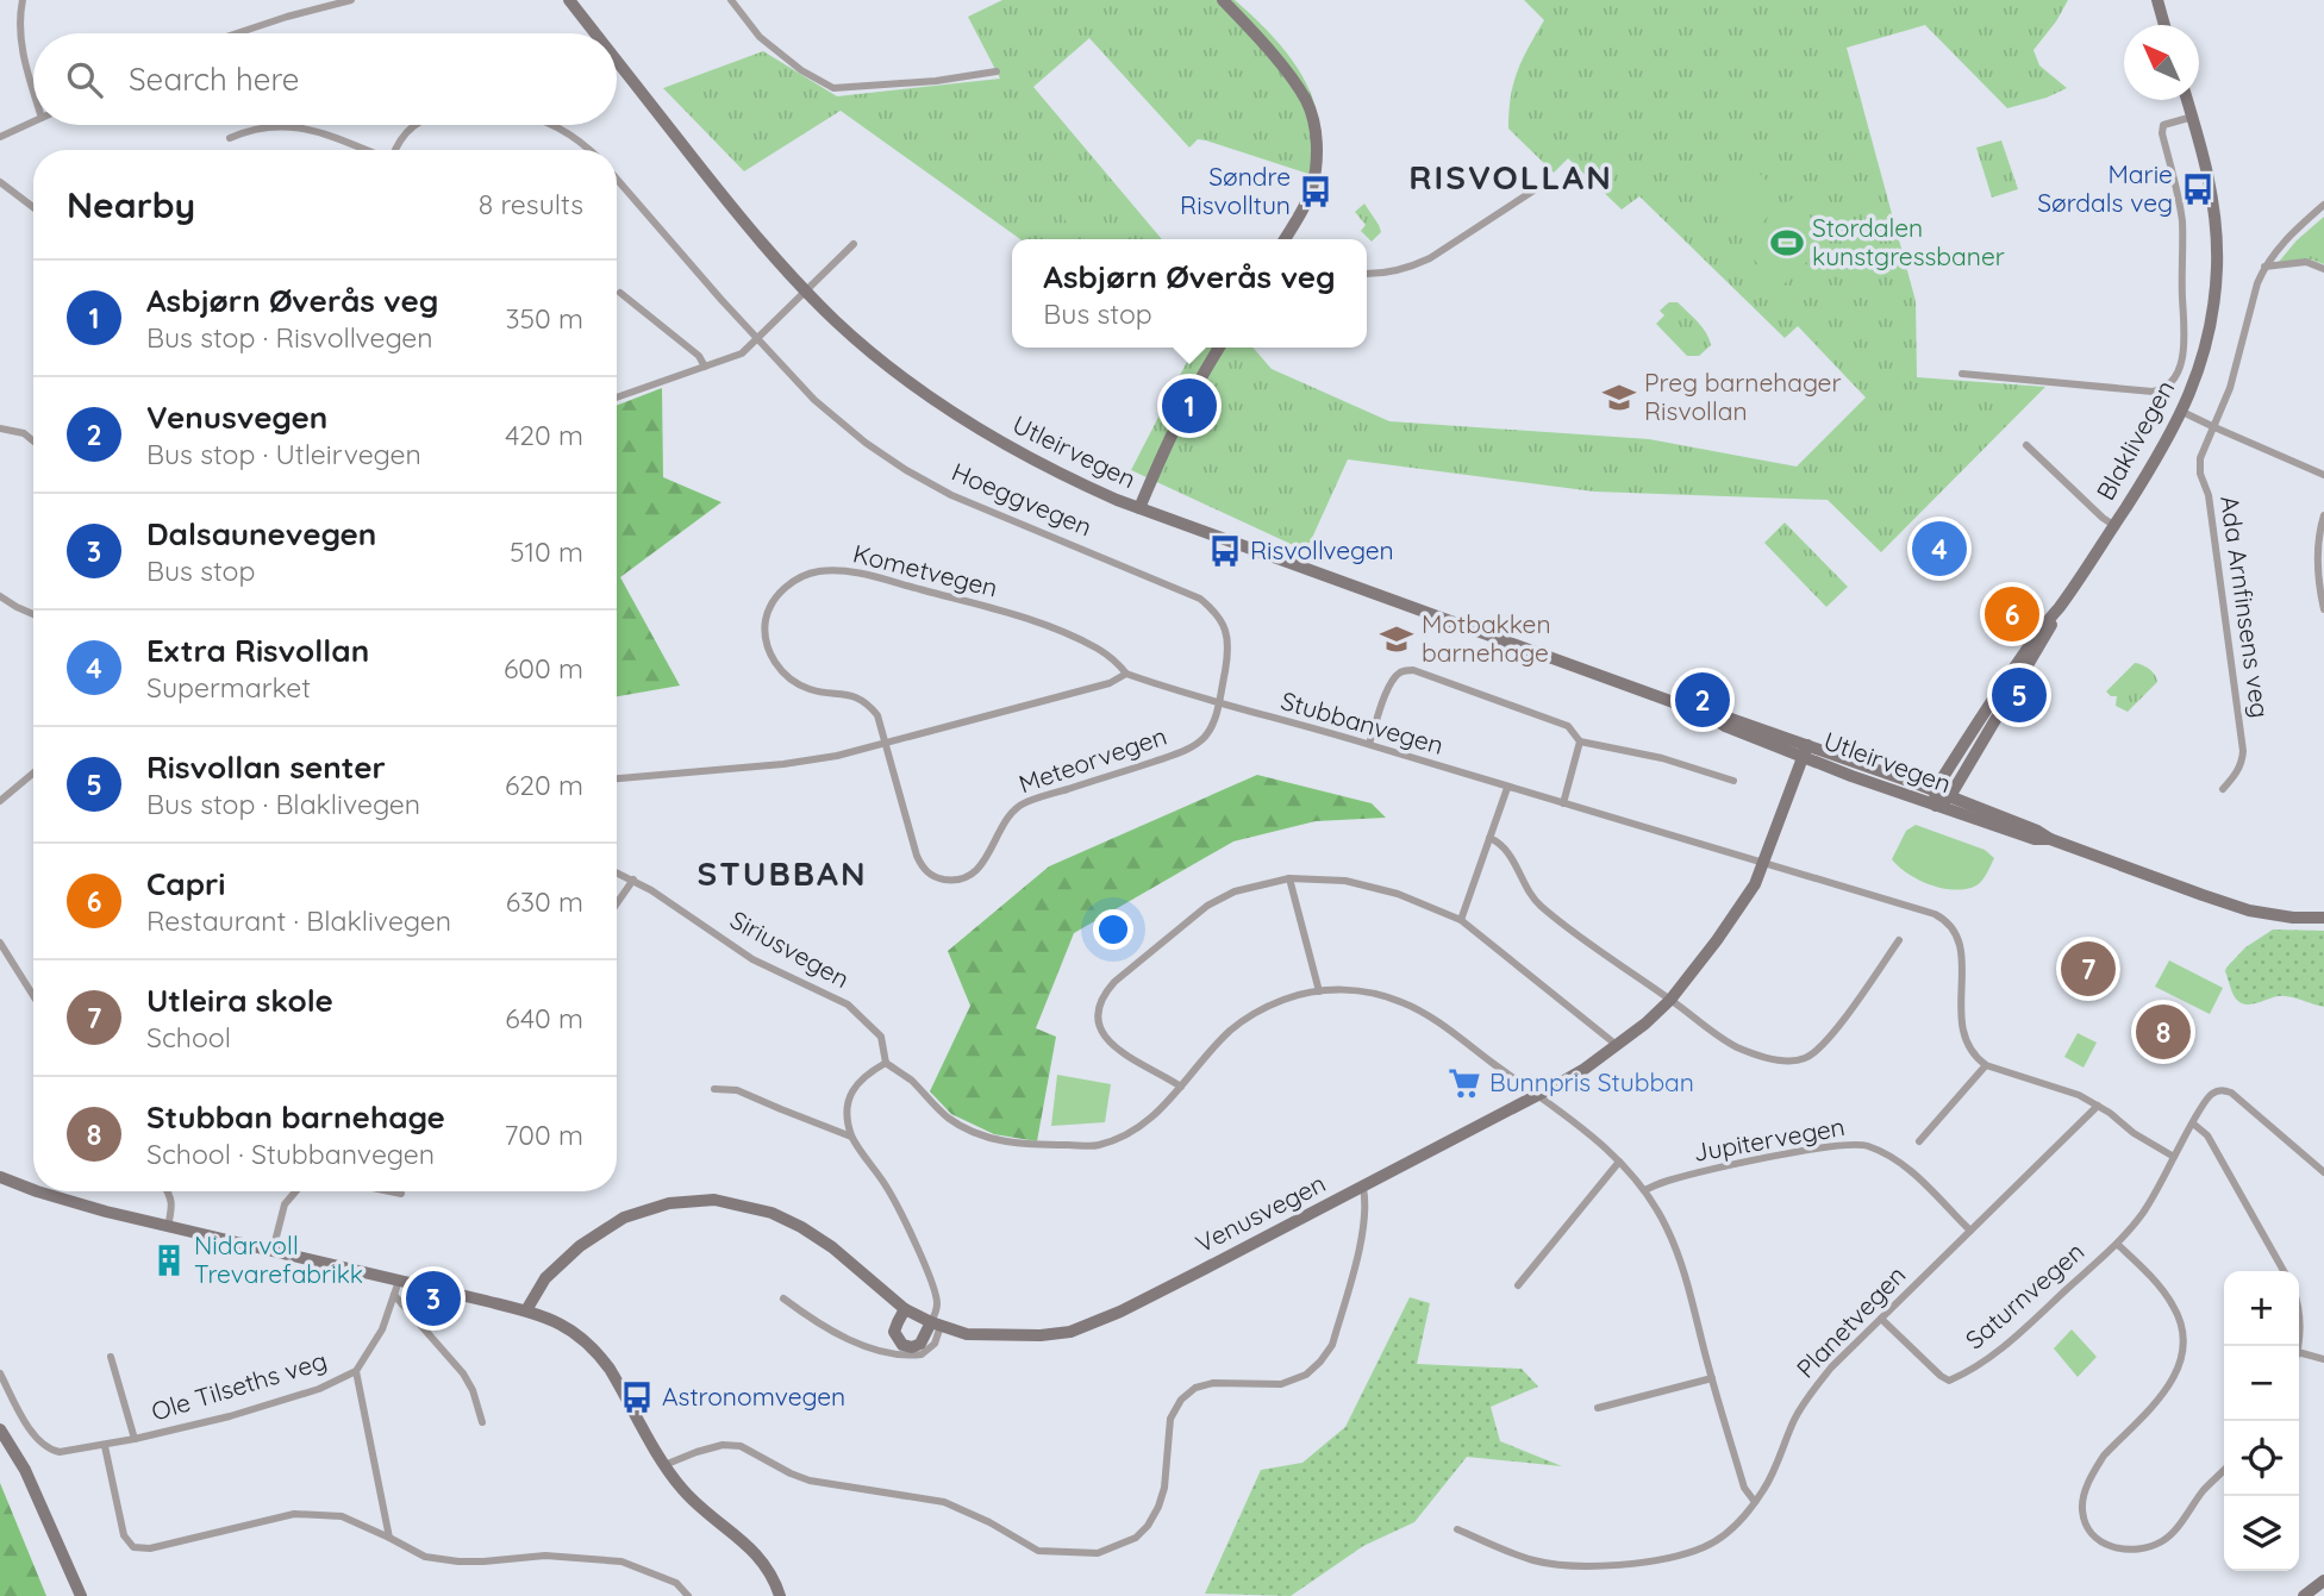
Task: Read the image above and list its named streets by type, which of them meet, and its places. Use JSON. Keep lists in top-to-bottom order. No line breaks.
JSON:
{"streets":{"main road":["Blaklivegen","Utleirvegen","Venusvegen"],"street":["Hoeggvegen","Kometvegen","Ada Arnfinsens veg","Stubbanvegen","Meteorvegen","Siriusvegen","Jupitervegen","Saturnvegen","Planetvegen","Ole Tilseths veg"]},"crossings":[["Blaklivegen","Utleirvegen"],["Utleirvegen","Venusvegen"],["Hoeggvegen","Stubbanvegen"],["Hoeggvegen","Meteorvegen"],["Kometvegen","Stubbanvegen"],["Kometvegen","Meteorvegen"],["Stubbanvegen","Meteorvegen"],["Stubbanvegen","Venusvegen"],["Jupitervegen","Planetvegen"],["Saturnvegen","Planetvegen"]],"districts":["RISVOLLAN","STUBBAN"],"places":{"bus stop":["Marie Sørdals veg","Søndre Risvolltun","Risvollvegen","Astronomvegen"],"sports":["Stordalen kunstgressbaner"],"school or university":["Preg barnehager Risvollan","Motbakken barnehage"],"supermarket":["Bunnpris Stubban"],"building":["Nidarvoll Trevarefabrikk"]},"north":"top left","page":{"search":"Search here","heading":["Nearby","8 results"],"popup":["Asbjørn Øverås veg","Bus stop"],"list":[{"mark":"1","name":"Asbjørn Øverås veg","note":"Bus stop · Risvollvegen","value":"350 m"},{"mark":"2","name":"Venusvegen","note":"Bus stop · Utleirvegen","value":"420 m"},{"mark":"3","name":"Dalsaunevegen","note":"Bus stop","value":"510 m"},{"mark":"4","name":"Extra Risvollan","note":"Supermarket","value":"600 m"},{"mark":"5","name":"Risvollan senter","note":"Bus stop · Blaklivegen","value":"620 m"},{"mark":"6","name":"Capri","note":"Restaurant · Blaklivegen","value":"630 m"},{"mark":"7","name":"Utleira skole","note":"School","value":"640 m"},{"mark":"8","name":"Stubban barnehage","note":"School · Stubbanvegen","value":"700 m"}],"pins":["1","4","6","5","2","7","8","3"],"map_buttons":["+","−"]}}
